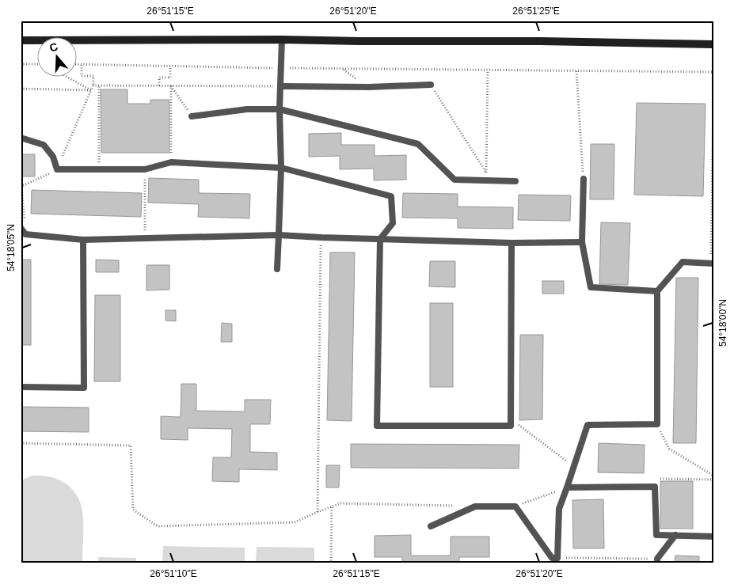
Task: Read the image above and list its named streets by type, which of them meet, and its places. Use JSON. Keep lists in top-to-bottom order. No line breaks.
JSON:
{"north":"top","coordinates":["26°51'15\"E","26°51'20\"E","26°51'25\"E","54°18'05\"N","54°18'00\"N","26°51'10\"E"]}
